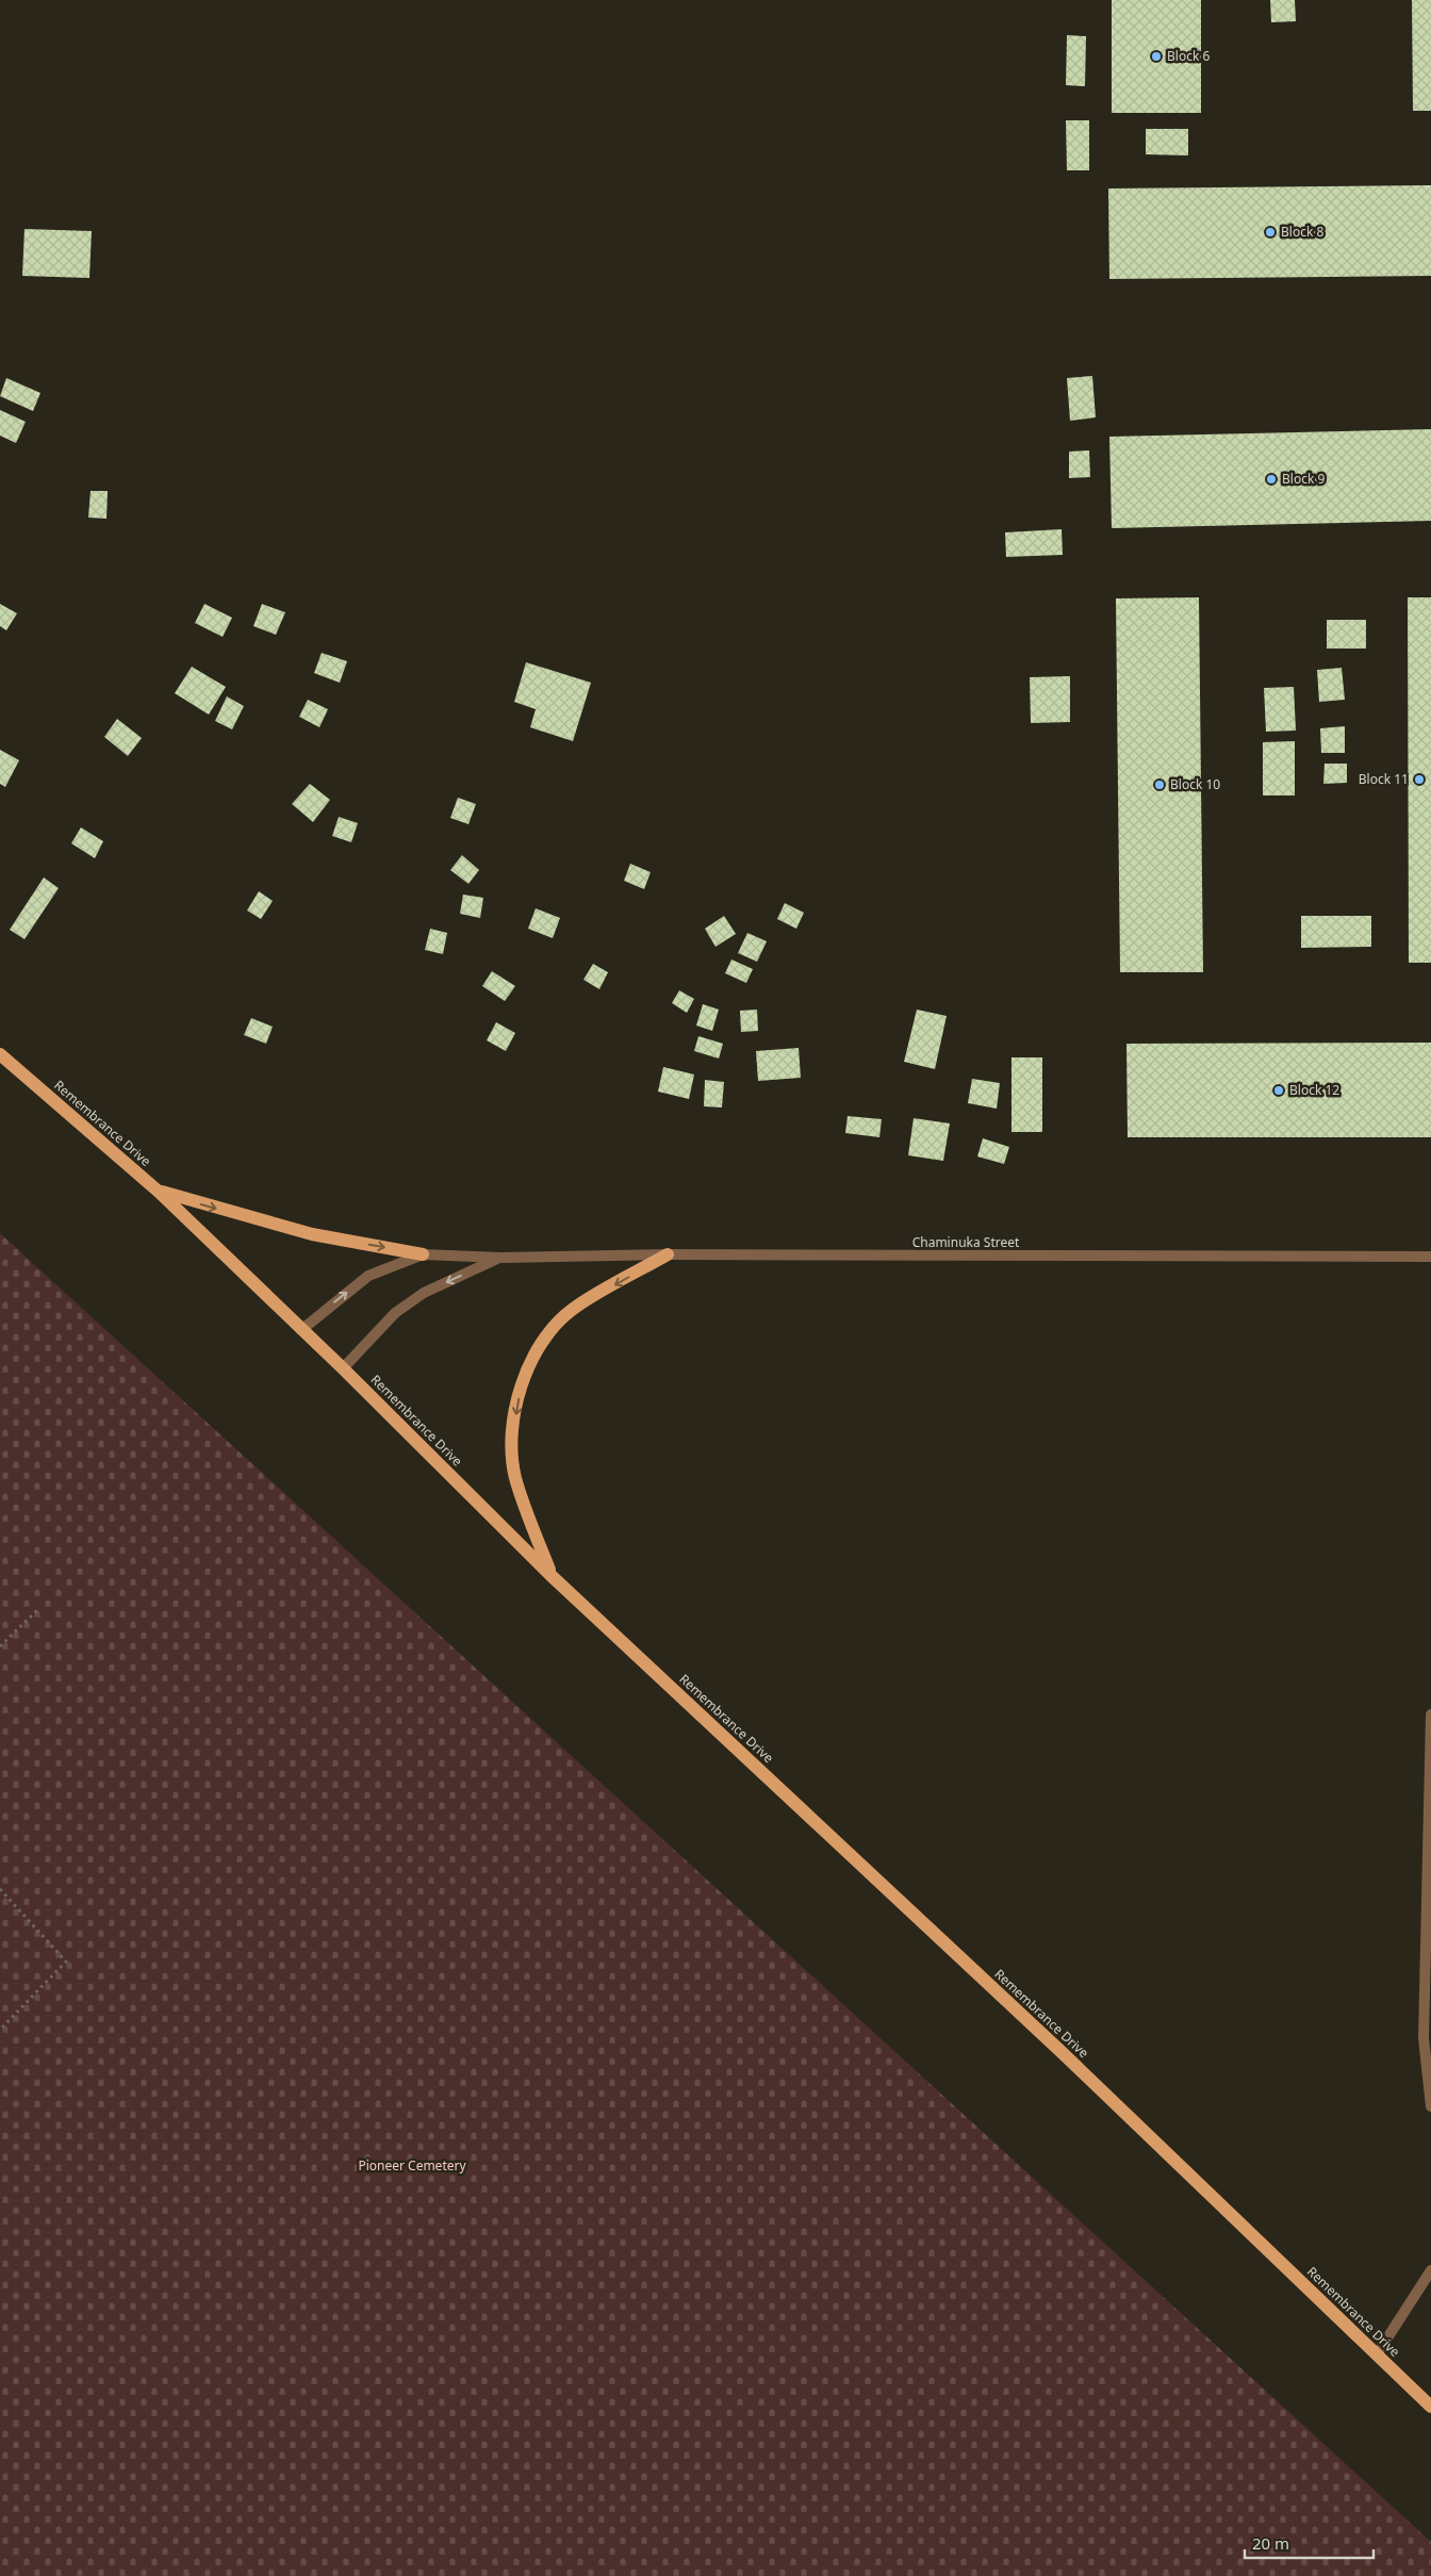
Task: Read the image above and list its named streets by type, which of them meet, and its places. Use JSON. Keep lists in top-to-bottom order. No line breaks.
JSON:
{"streets":{"main road":["Remembrance Drive"],"street":["Chaminuka Street"]},"parks":["Pioneer Cemetery"],"places":["Block 6","Block 8","Block 9","Block 11","Block 10","Block 12"],"scale_bar":"20 m"}
